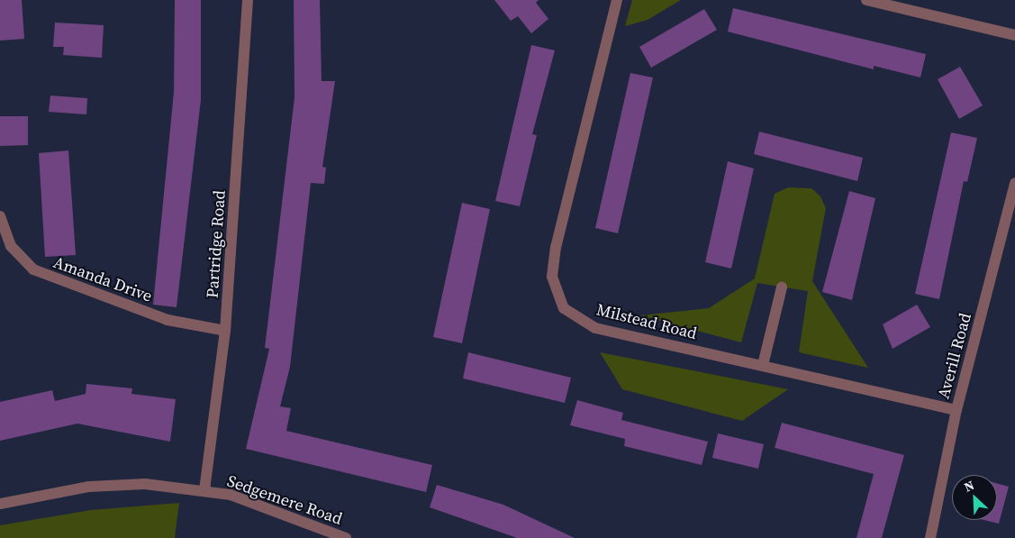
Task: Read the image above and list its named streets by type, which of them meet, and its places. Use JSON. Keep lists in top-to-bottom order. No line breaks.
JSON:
{"streets":{"street":["Partridge Road","Amanda Drive","Milstead Road","Averill Road","Sedgemere Road"]},"crossings":[["Partridge Road","Amanda Drive"],["Partridge Road","Sedgemere Road"],["Milstead Road","Averill Road"]],"north":"top left"}
